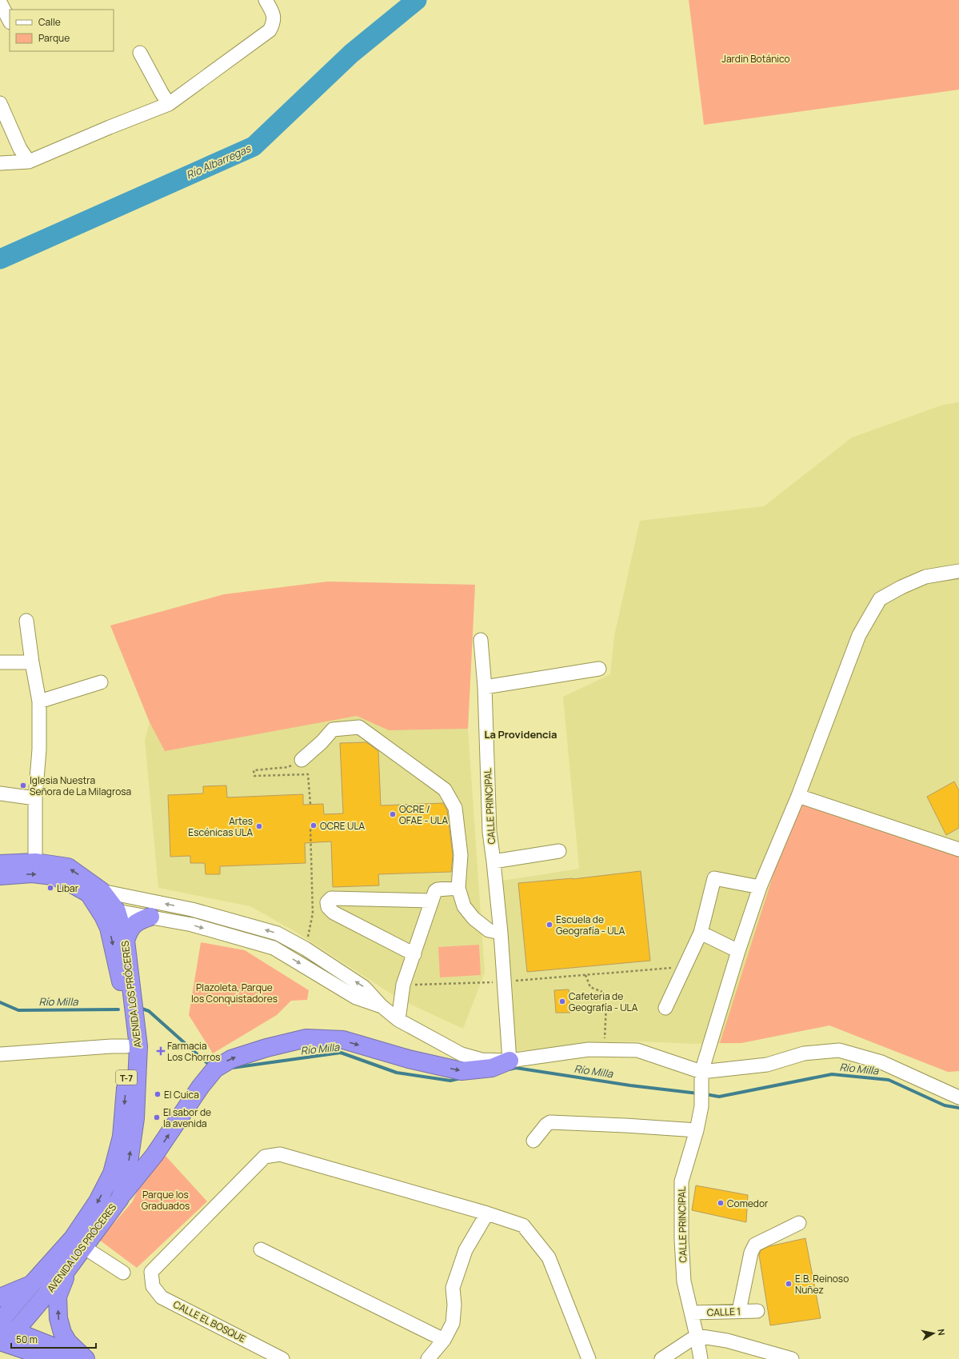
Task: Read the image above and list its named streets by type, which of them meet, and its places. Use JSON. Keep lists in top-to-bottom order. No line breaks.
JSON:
{"streets":{"highway":["AVENIDA LOS PRÓCERES","T-7"],"street":["CALLE PRINCIPAL","CALLE 1","CALLE EL BOSQUE"]},"crossings":[["CALLE PRINCIPAL","CALLE 1"]],"districts":["La Providencia"],"water":["Río Albarregas","Río Milla"],"parks":["Jardin Botánico","Plazoleta, Parque los Conquistadores","Parque los Graduados"],"places":{"other":["Iglesia Nuestra Señora de La Milagrosa","OCRE / OFAE - ULA","OCRE ULA","Artes Escénicas ULA","Libar","Escuela de Geografía - ULA","Cafeteria de Geografía - ULA","El Cuica","El sabor de la avenida","Comedor","E.B. Reinoso Nuñez"],"health":["Farmacia Los Chorros"]},"legend":["Calle","Parque"],"scale_bar":"50 m","north":"right"}
